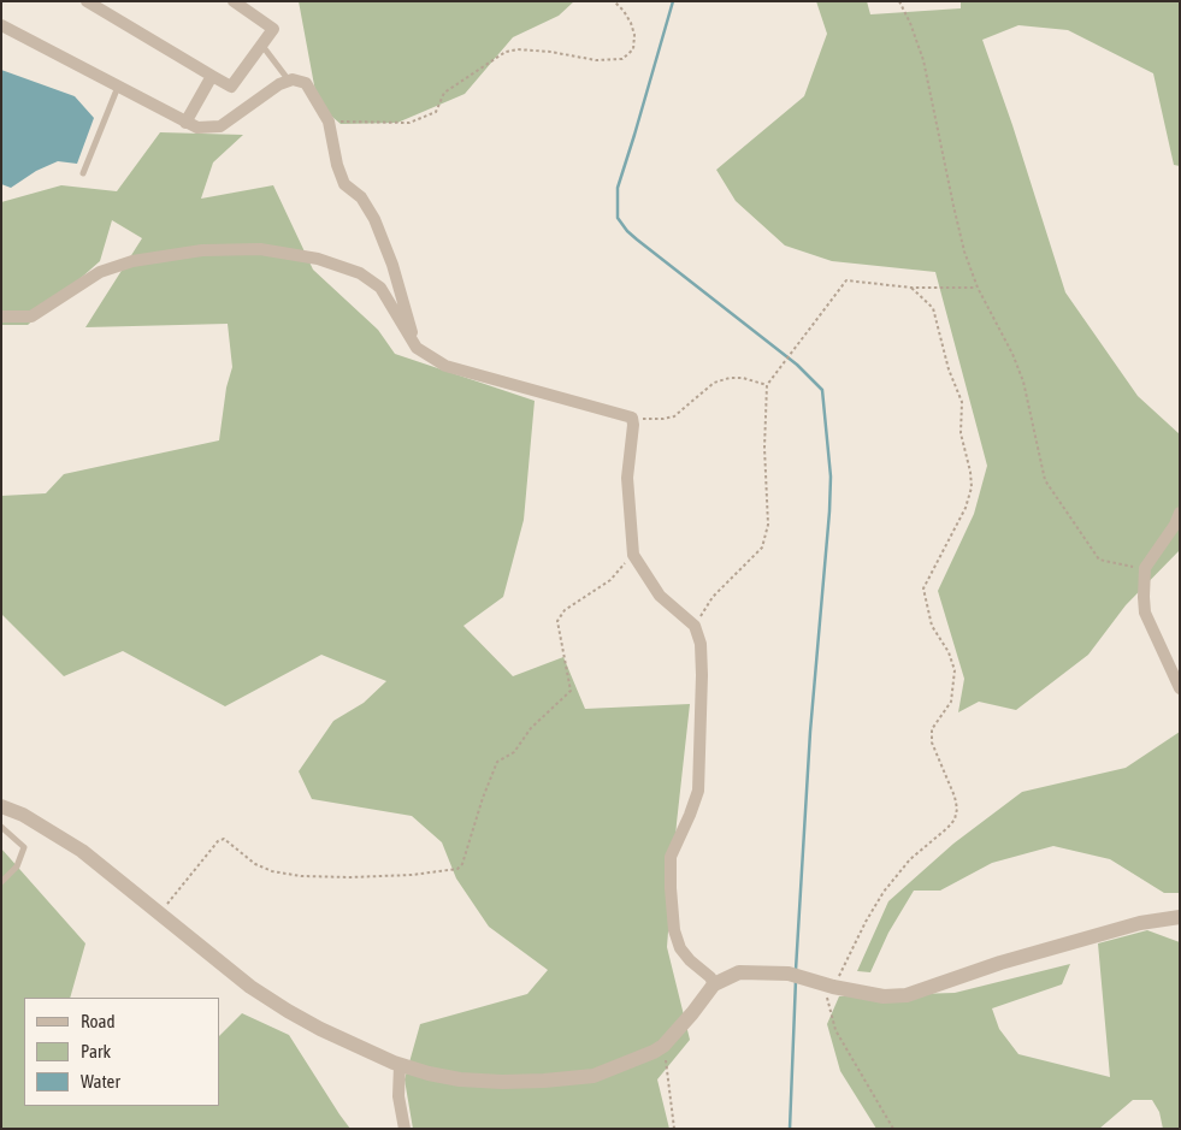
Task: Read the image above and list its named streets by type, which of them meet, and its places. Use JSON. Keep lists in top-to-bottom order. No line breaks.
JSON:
{"legend":["Road","Park","Water"]}
